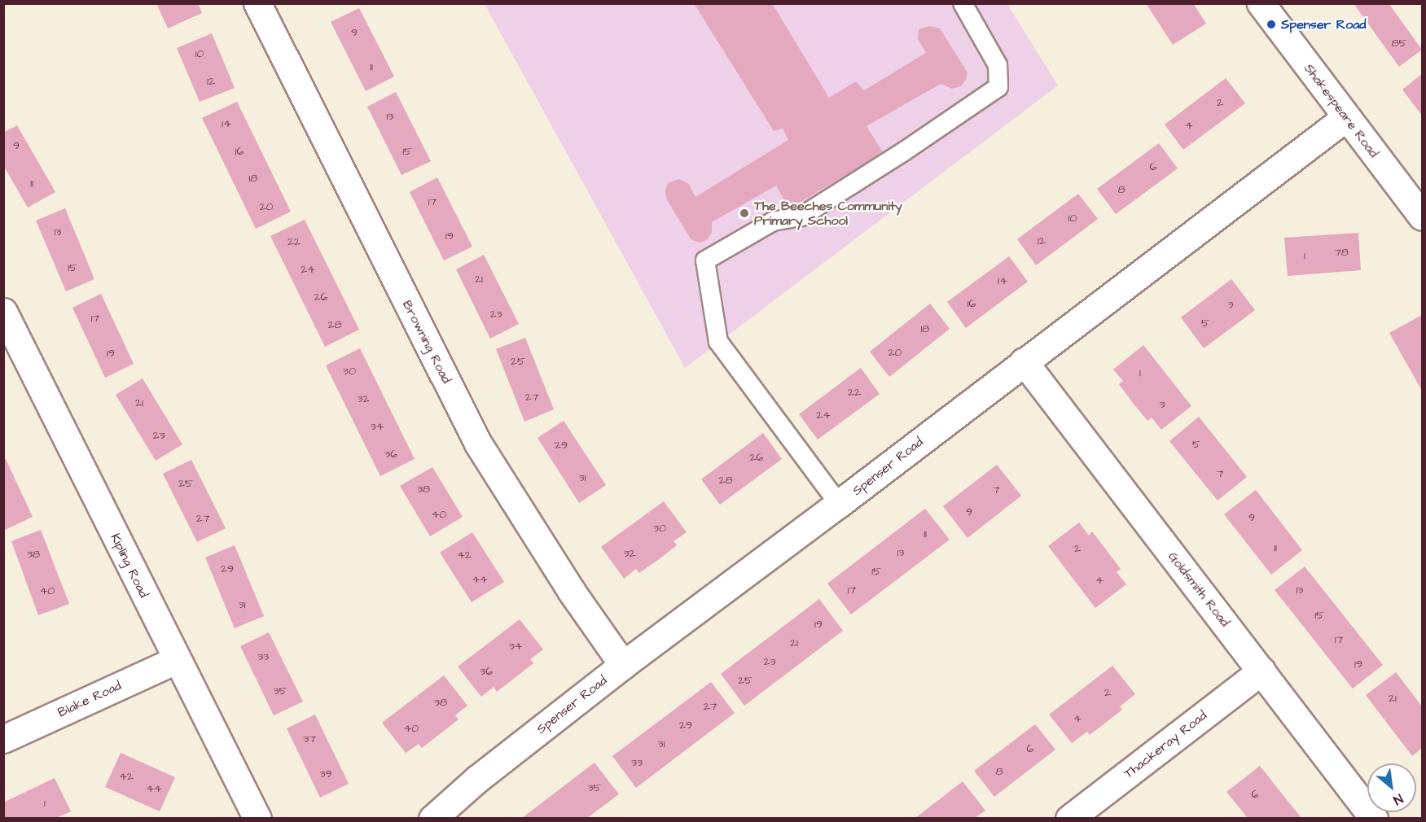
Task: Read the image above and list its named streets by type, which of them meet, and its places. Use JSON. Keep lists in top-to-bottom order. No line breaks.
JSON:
{"streets":{"street":["Shakespeare Road","Browning Road","Spenser Road","Kipling Road","Goldsmith Road","Blake Road","Thackeray Road"]},"crossings":[["Shakespeare Road","Spenser Road"],["Browning Road","Spenser Road"],["Spenser Road","Goldsmith Road"],["Kipling Road","Blake Road"],["Goldsmith Road","Thackeray Road"]],"places":["Spenser Road","The Beeches Community Primary School"],"house_numbers":["9","85","10","11","12","2","13","14","4","9","16","15","6","18","11","8","17","20","10","13","19","12","22","78","1","15","24","21","14","26","16","3","23","17","5","28","18","20","19","25","30","1","22","27","32","21","3","24","34","23","5","29","36","26","7","31","28","25","38","7","9","40","9","27","30","11","11","2","13","32","38","42","29","15","44","4","17","13","40","31","15","19","17","21","34","33","23","19","36","25","35","2","21","38","27","4","29","40","37","31","6","33","8","39","42","35","44","6","1"],"north":"bottom right"}
